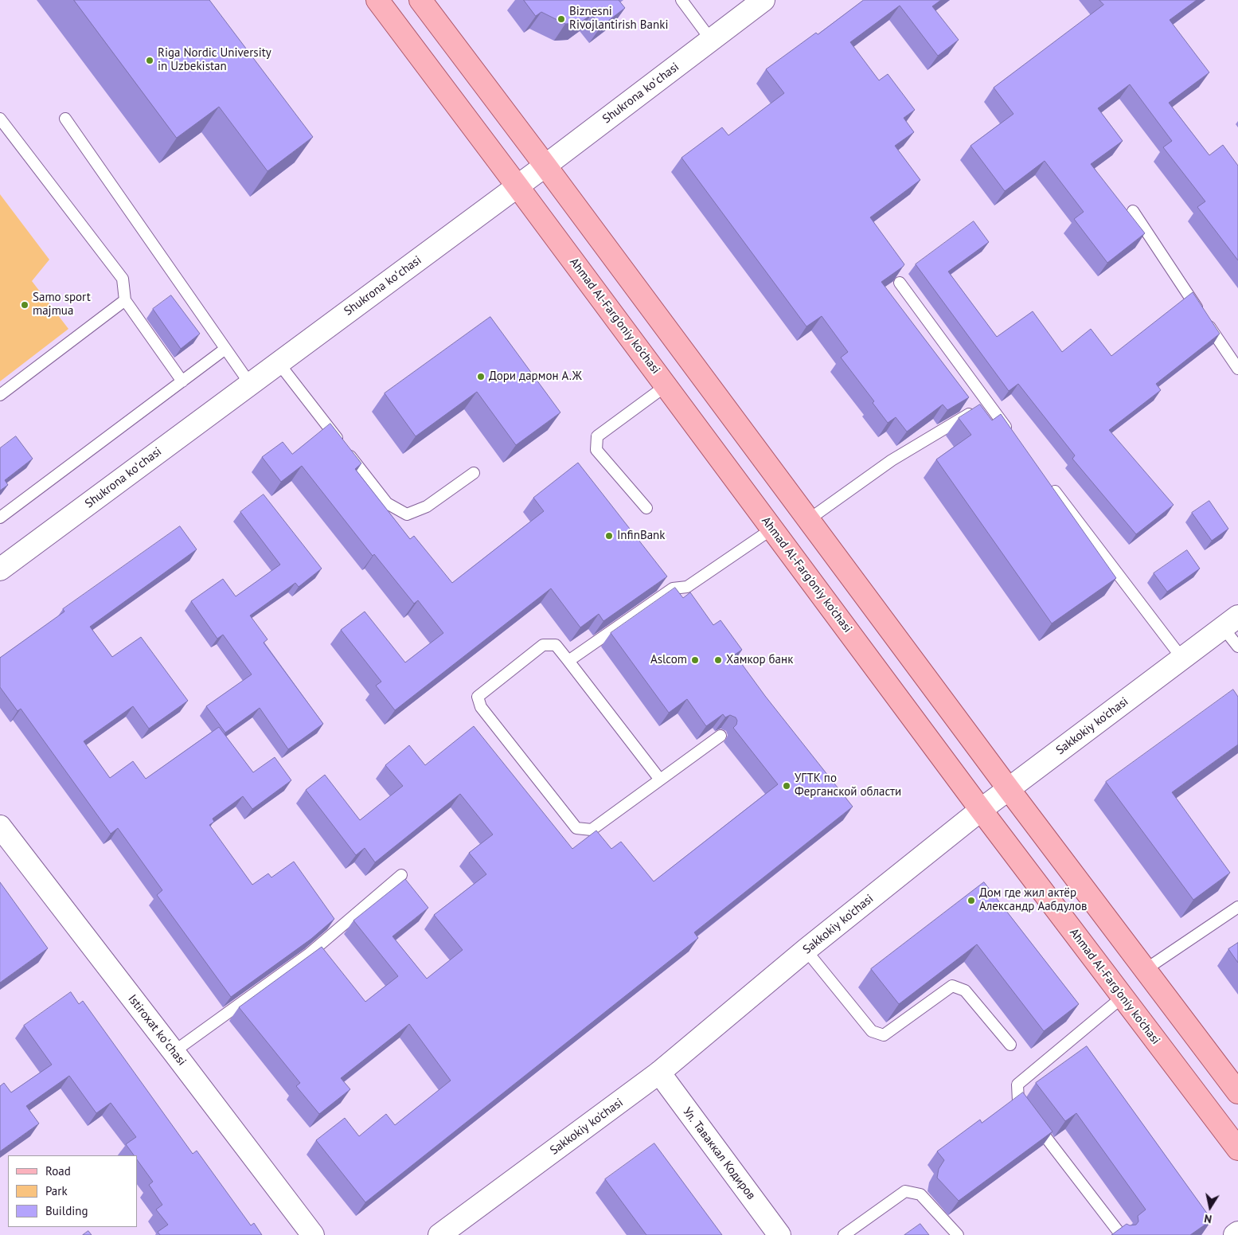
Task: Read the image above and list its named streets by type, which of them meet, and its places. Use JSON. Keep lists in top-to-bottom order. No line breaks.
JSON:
{"streets":{"main road":["Ahmad Al-Farg'oniy ko'chasi"],"street":["Shukrona koʻchasi","Sakkokiy ko'chasi","Istiroxat koʻchasi","Ул. Таваккал Кодиров"]},"crossings":[["Shukrona koʻchasi","Ahmad Al-Farg'oniy ko'chasi"],["Ahmad Al-Farg'oniy ko'chasi","Sakkokiy ko'chasi"],["Sakkokiy ko'chasi","Ул. Таваккал Кодиров"]],"places":["Biznesni Rivojlantirish Banki","Riga Nordic University in Uzbekistan","Samo sport majmua","Дори дармон А.Ж","InfinBank","Aslcom","Хамкор банк","УГТК по Ферганской области","Дом где жил актёр Александр Аабдулов"],"legend":["Road","Park","Building"],"north":"bottom"}
